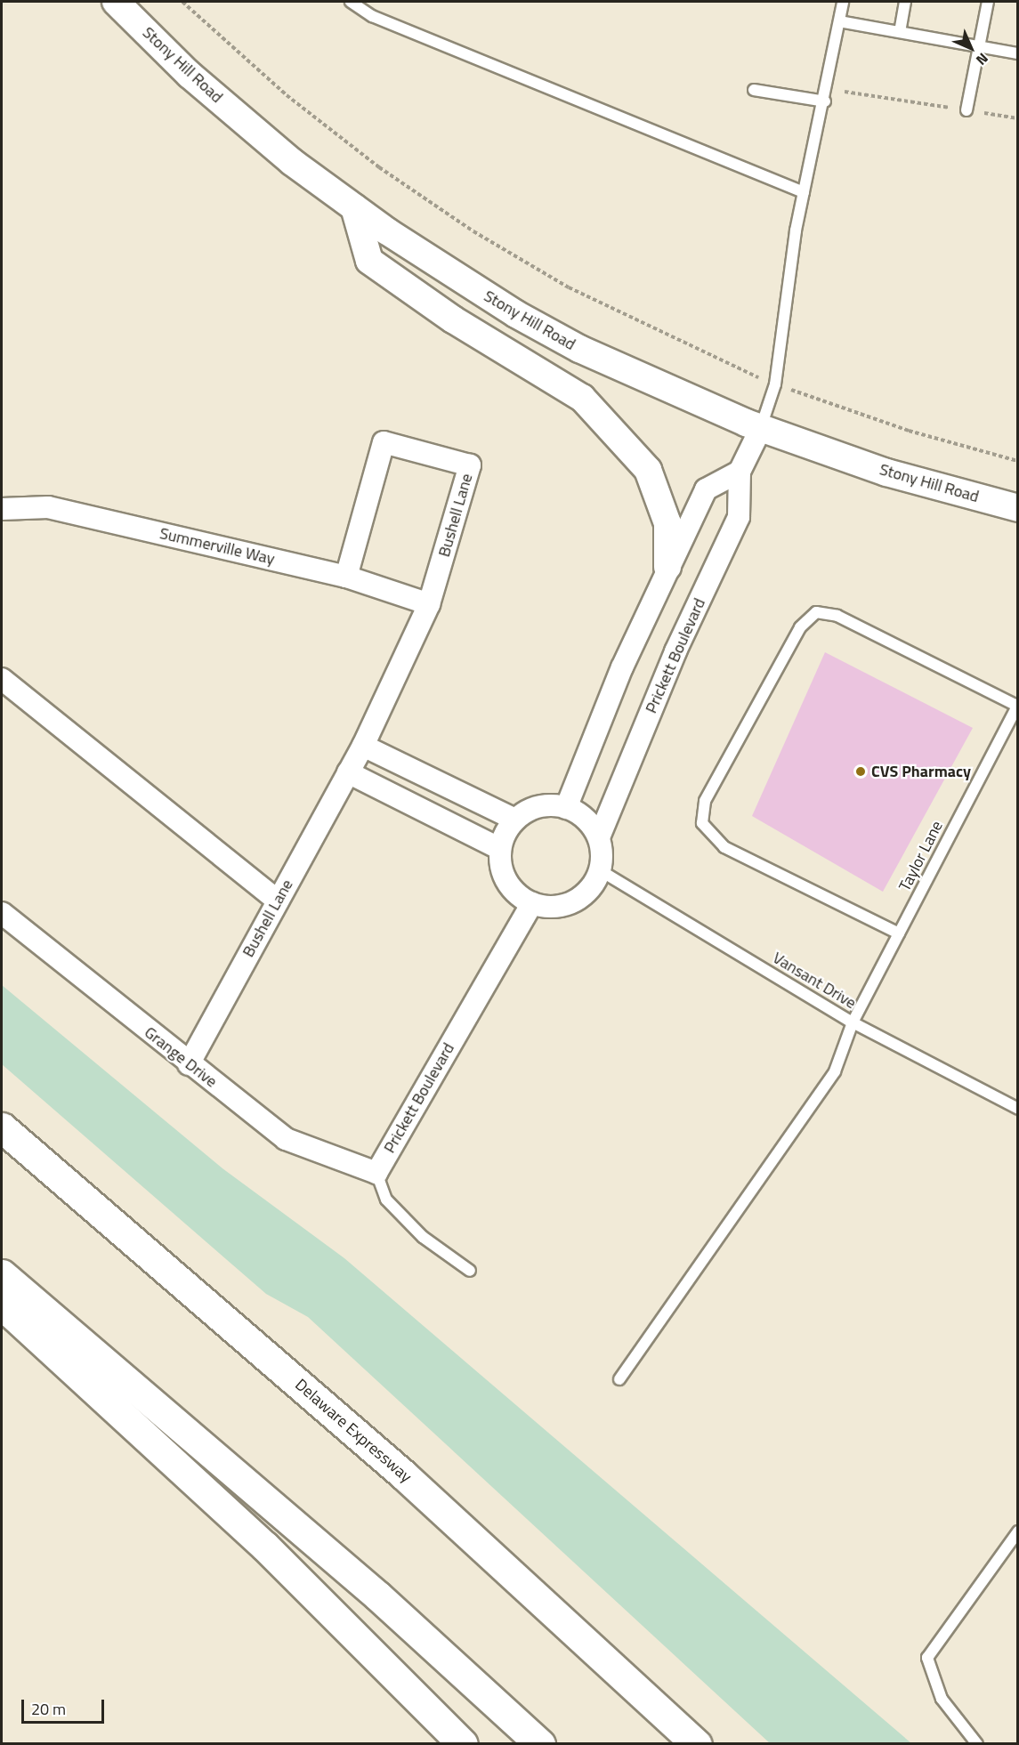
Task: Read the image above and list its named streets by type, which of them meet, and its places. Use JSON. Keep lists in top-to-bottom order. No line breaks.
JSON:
{"streets":{"highway":["Delaware Expressway"],"street":["Stony Hill Road","Bushell Lane","Summerville Way","Prickett Boulevard","Grange Drive"],"lane":["Taylor Lane","Vansant Drive"]},"crossings":[["Stony Hill Road","Prickett Boulevard"],["Bushell Lane","Summerville Way"],["Bushell Lane","Grange Drive"],["Prickett Boulevard","Vansant Drive"],["Prickett Boulevard","Grange Drive"],["Taylor Lane","Vansant Drive"]],"places":["CVS Pharmacy"],"scale_bar":"20 m","north":"bottom right"}
